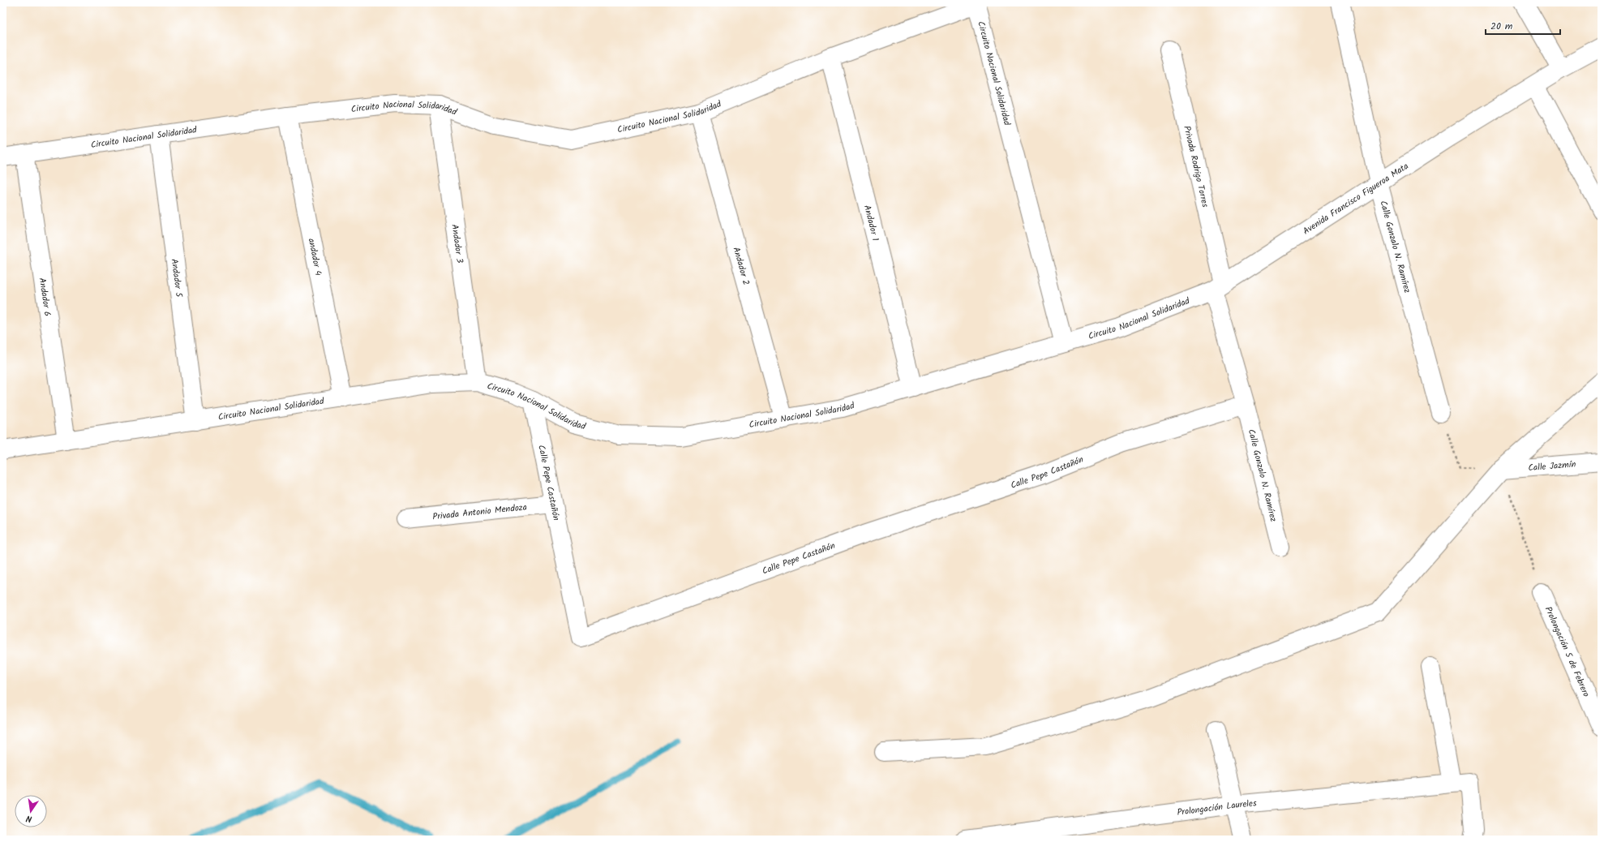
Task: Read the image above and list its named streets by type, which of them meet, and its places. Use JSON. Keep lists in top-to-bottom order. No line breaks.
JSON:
{"streets":{"street":["Circuito Nacional Solidaridad","Privada Rodrigo Torres","Avenida Francisco Figueroa Mata","Andador 1","Andador 3","Calle Gonzalo N. Ramírez","andador 4","Andador 2","Andador 5","Andador 6","Calle Jazmín","Calle Pepe Castañón","Privada Antonio Mendoza","Prolongación 5 de Febrero","Prolongación Laureles"]},"crossings":[["Circuito Nacional Solidaridad","Privada Rodrigo Torres"],["Circuito Nacional Solidaridad","Avenida Francisco Figueroa Mata"],["Circuito Nacional Solidaridad","Andador 1"],["Circuito Nacional Solidaridad","Andador 3"],["Circuito Nacional Solidaridad","andador 4"],["Circuito Nacional Solidaridad","Andador 2"],["Circuito Nacional Solidaridad","Andador 5"],["Circuito Nacional Solidaridad","Andador 6"],["Circuito Nacional Solidaridad","Calle Pepe Castañón"],["Privada Rodrigo Torres","Avenida Francisco Figueroa Mata"],["Avenida Francisco Figueroa Mata","Calle Gonzalo N. Ramírez"],["Calle Gonzalo N. Ramírez","Calle Pepe Castañón"],["Calle Pepe Castañón","Privada Antonio Mendoza"]],"scale_bar":"20 m","north":"bottom"}
